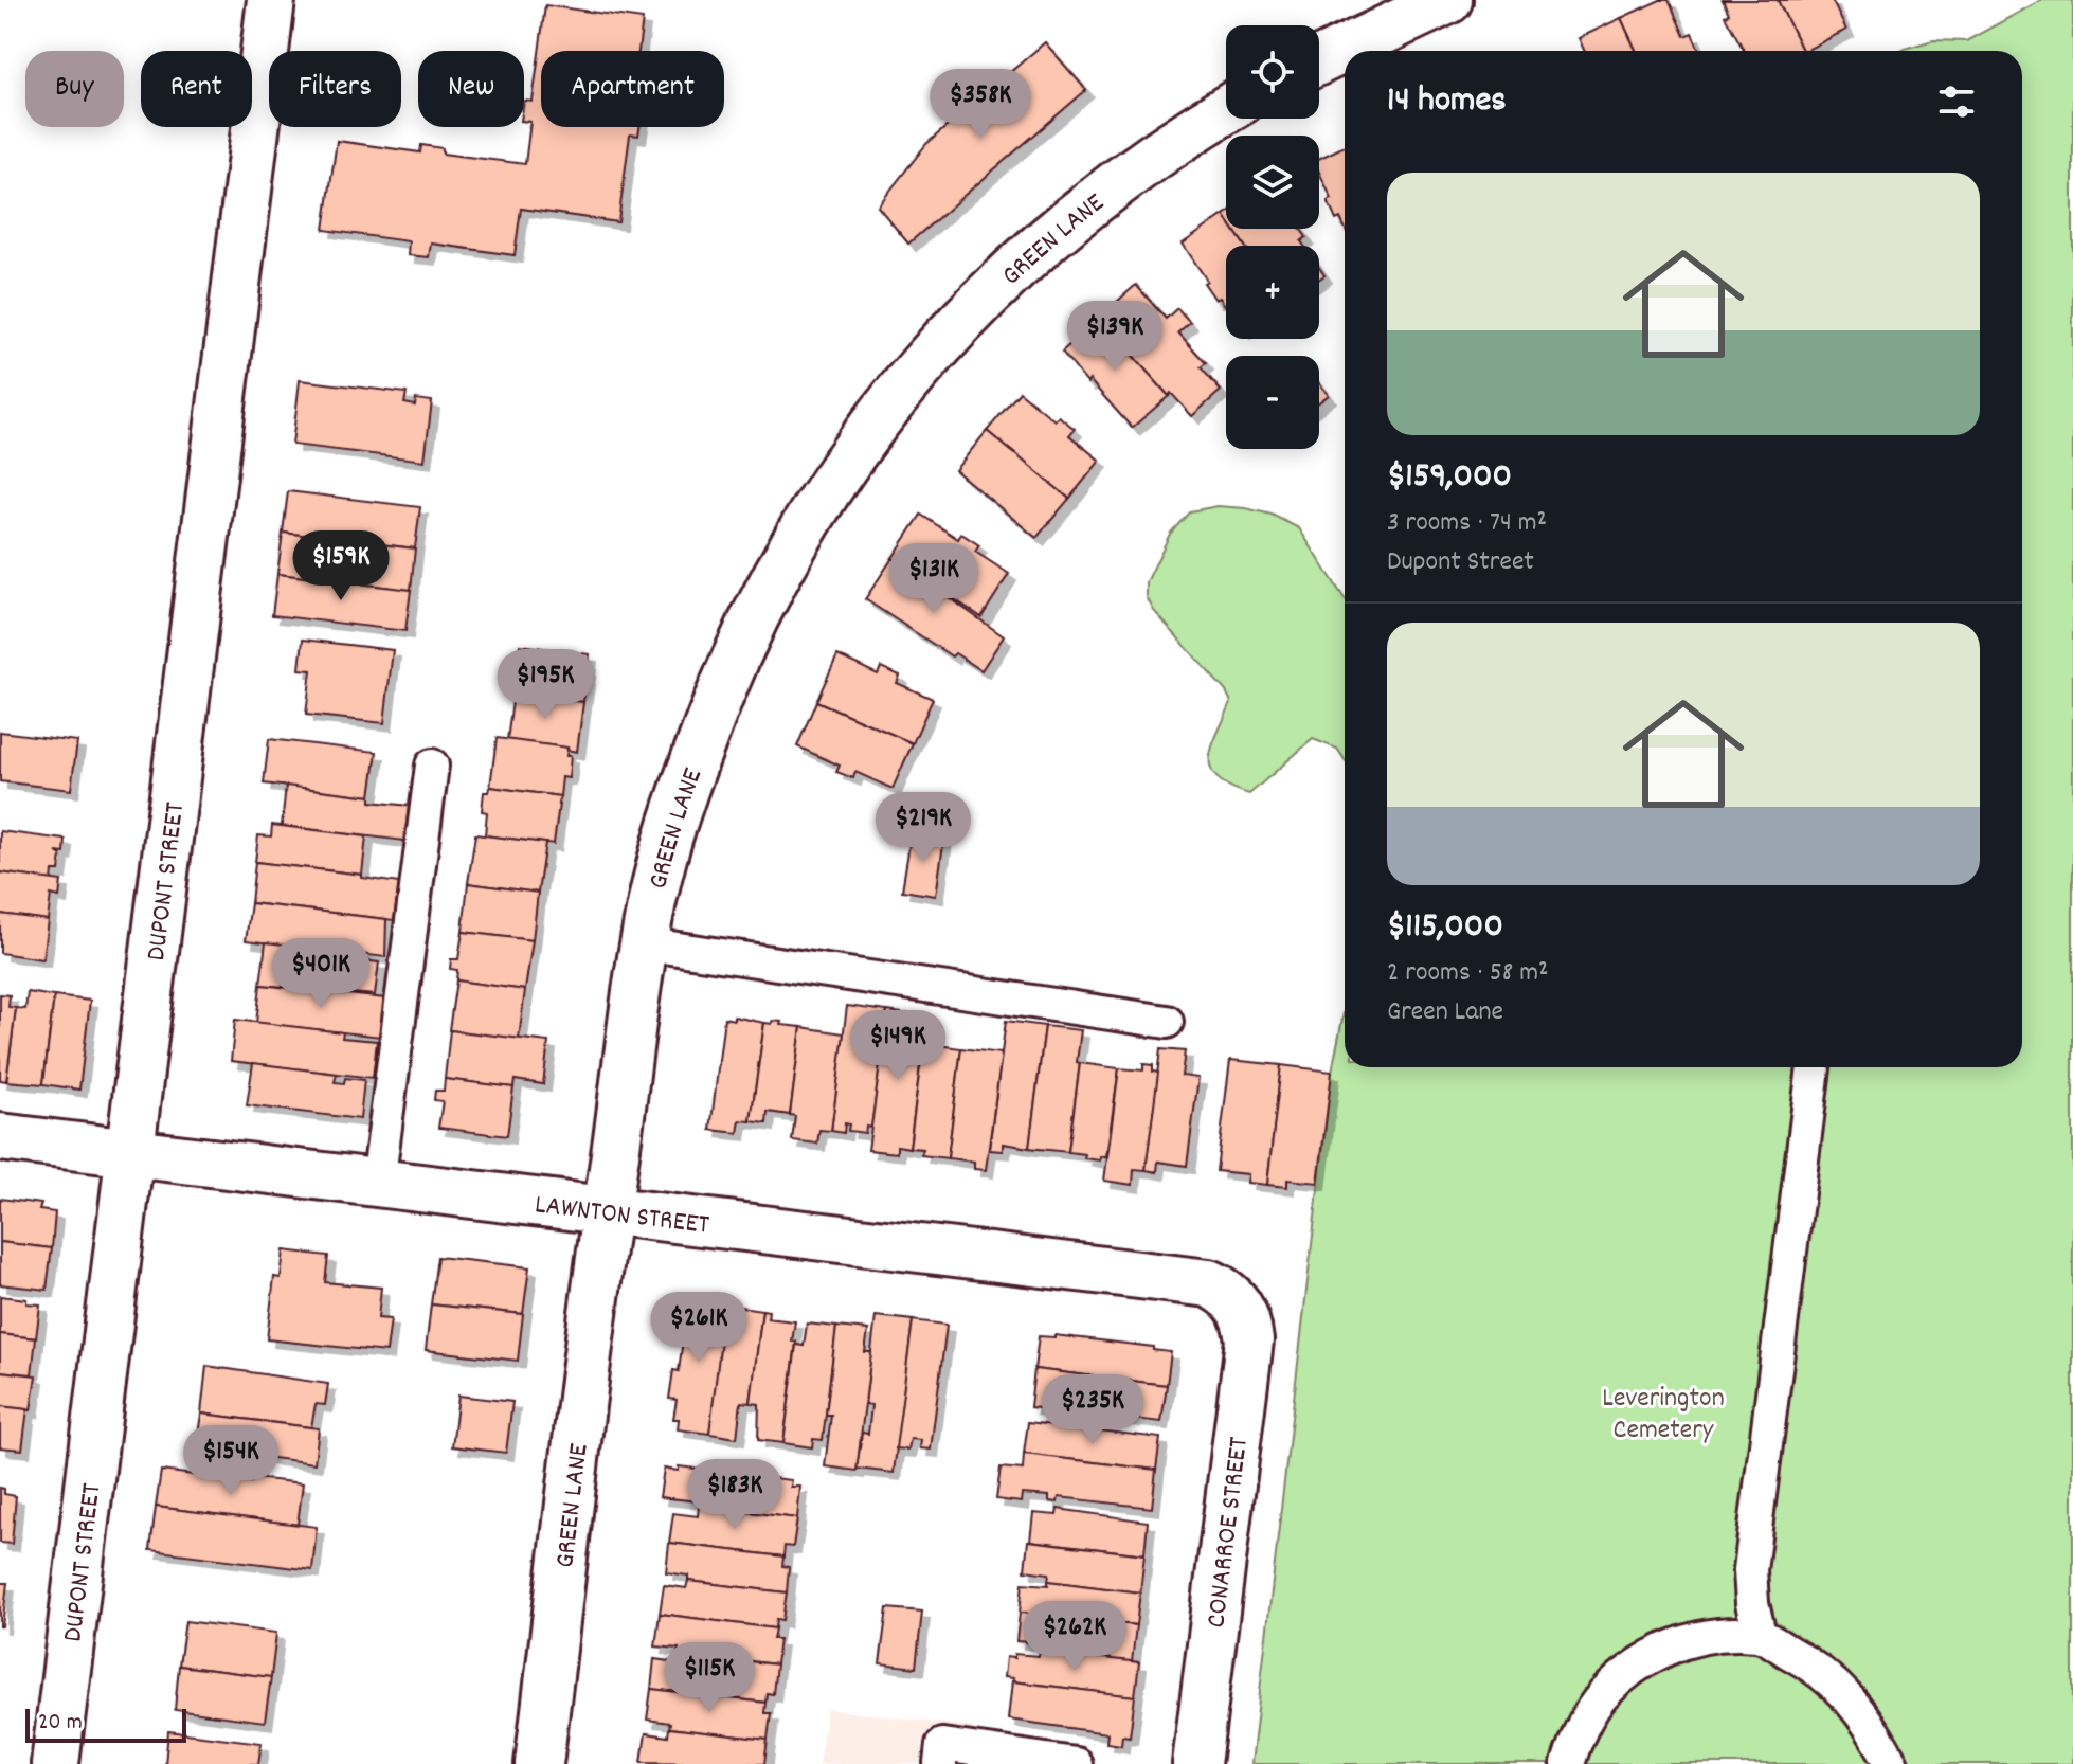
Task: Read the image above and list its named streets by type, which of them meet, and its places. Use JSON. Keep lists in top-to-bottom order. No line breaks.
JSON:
{"streets":{"street":["GREEN LANE","DUPONT STREET","LAWNTON STREET","CONARROE STREET"]},"crossings":[["GREEN LANE","LAWNTON STREET"],["DUPONT STREET","LAWNTON STREET"],["LAWNTON STREET","CONARROE STREET"]],"parks":["Leverington Cemetery"],"scale_bar":"20 m","page":{"map_buttons":["+","−"],"chip":["Buy","Rent","Filters","New","Apartment"],"heading":"14 homes","price":["$358K","$139K","$159K","$131K","$195K","$219K","$401K","$149K","$261K","$235K","$154K","$183K","$262K","$115K"],"list":[{"name":"$159,000","note":"3 rooms · 74 m² · Dupont Street"},{"name":"$115,000","note":"2 rooms · 58 m² · Green Lane"}],"scale":"20 m"}}
